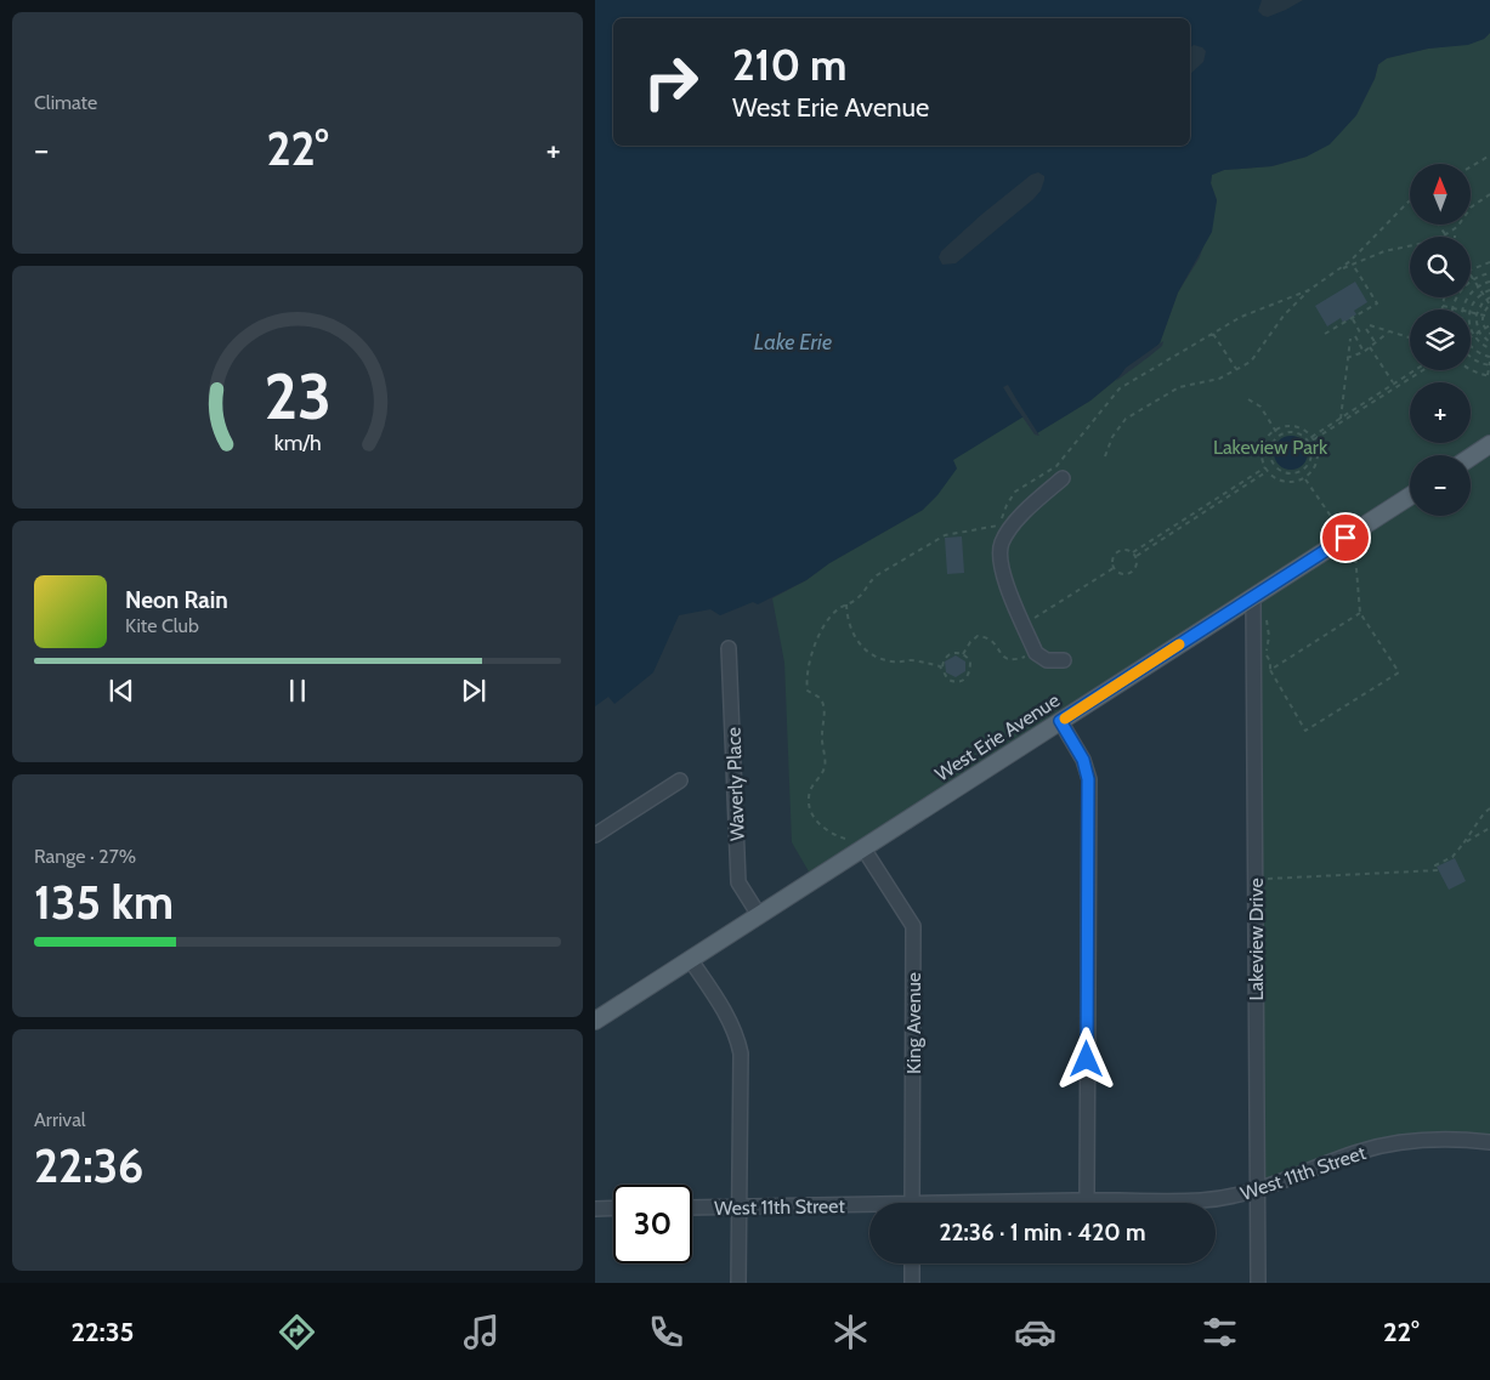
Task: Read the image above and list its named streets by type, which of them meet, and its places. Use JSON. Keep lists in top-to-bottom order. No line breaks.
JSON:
{"streets":{"main road":["West Erie Avenue"],"street":["Waverly Place","Lakeview Drive","King Avenue","West 11th Street"]},"crossings":[["West Erie Avenue","Waverly Place"],["West Erie Avenue","Lakeview Drive"],["West Erie Avenue","King Avenue"],["Lakeview Drive","West 11th Street"]],"water":["Lake Erie"],"parks":["Lakeview Park"],"north":"top","page":{"tile":["Climate",["Range · 27%","135 km"],["Arrival","22:36"]],"turn":["210 m","West Erie Avenue"],"heat":["−","22°","+"],"map_buttons":["+","−"],"song":["Neon Rain","Kite Club"],"limit":"30","trip":"22:36 · 1 min · 420 m","tabs":["22:35","22°"],"gauge":["23","km/h"]}}
